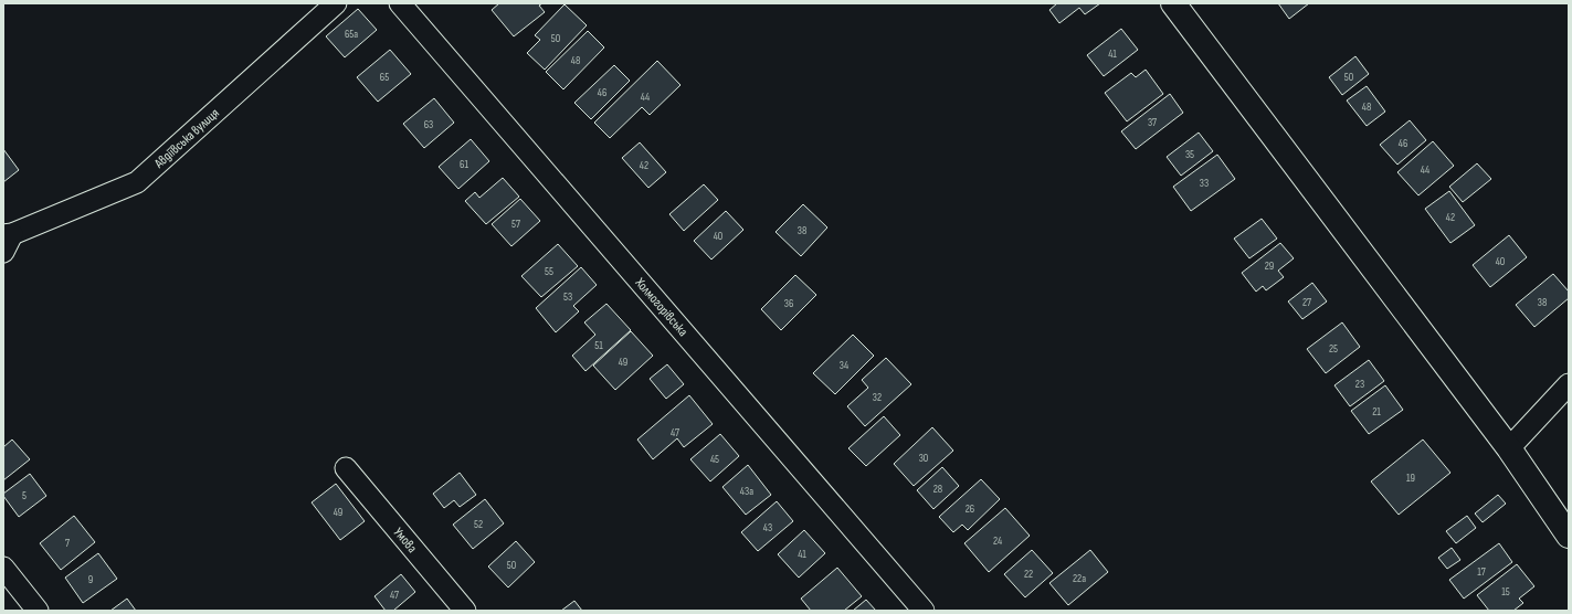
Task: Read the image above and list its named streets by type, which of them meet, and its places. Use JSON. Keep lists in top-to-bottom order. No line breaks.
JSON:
{"streets":{"street":["Авдіївська вулиця","Холмогорівська","Умова"]},"house_numbers":["65а","50","41","48","65","50","46","44","48","37","63","46","35","61","42","44","33","42","57","38","40","40","29","55","53","27","38","36","51","25","49","34","23","32","21","47","30","45","19","28","43а","5","26","49","52","43","24","7","41","50","17","22","22а","9","15","47"]}
